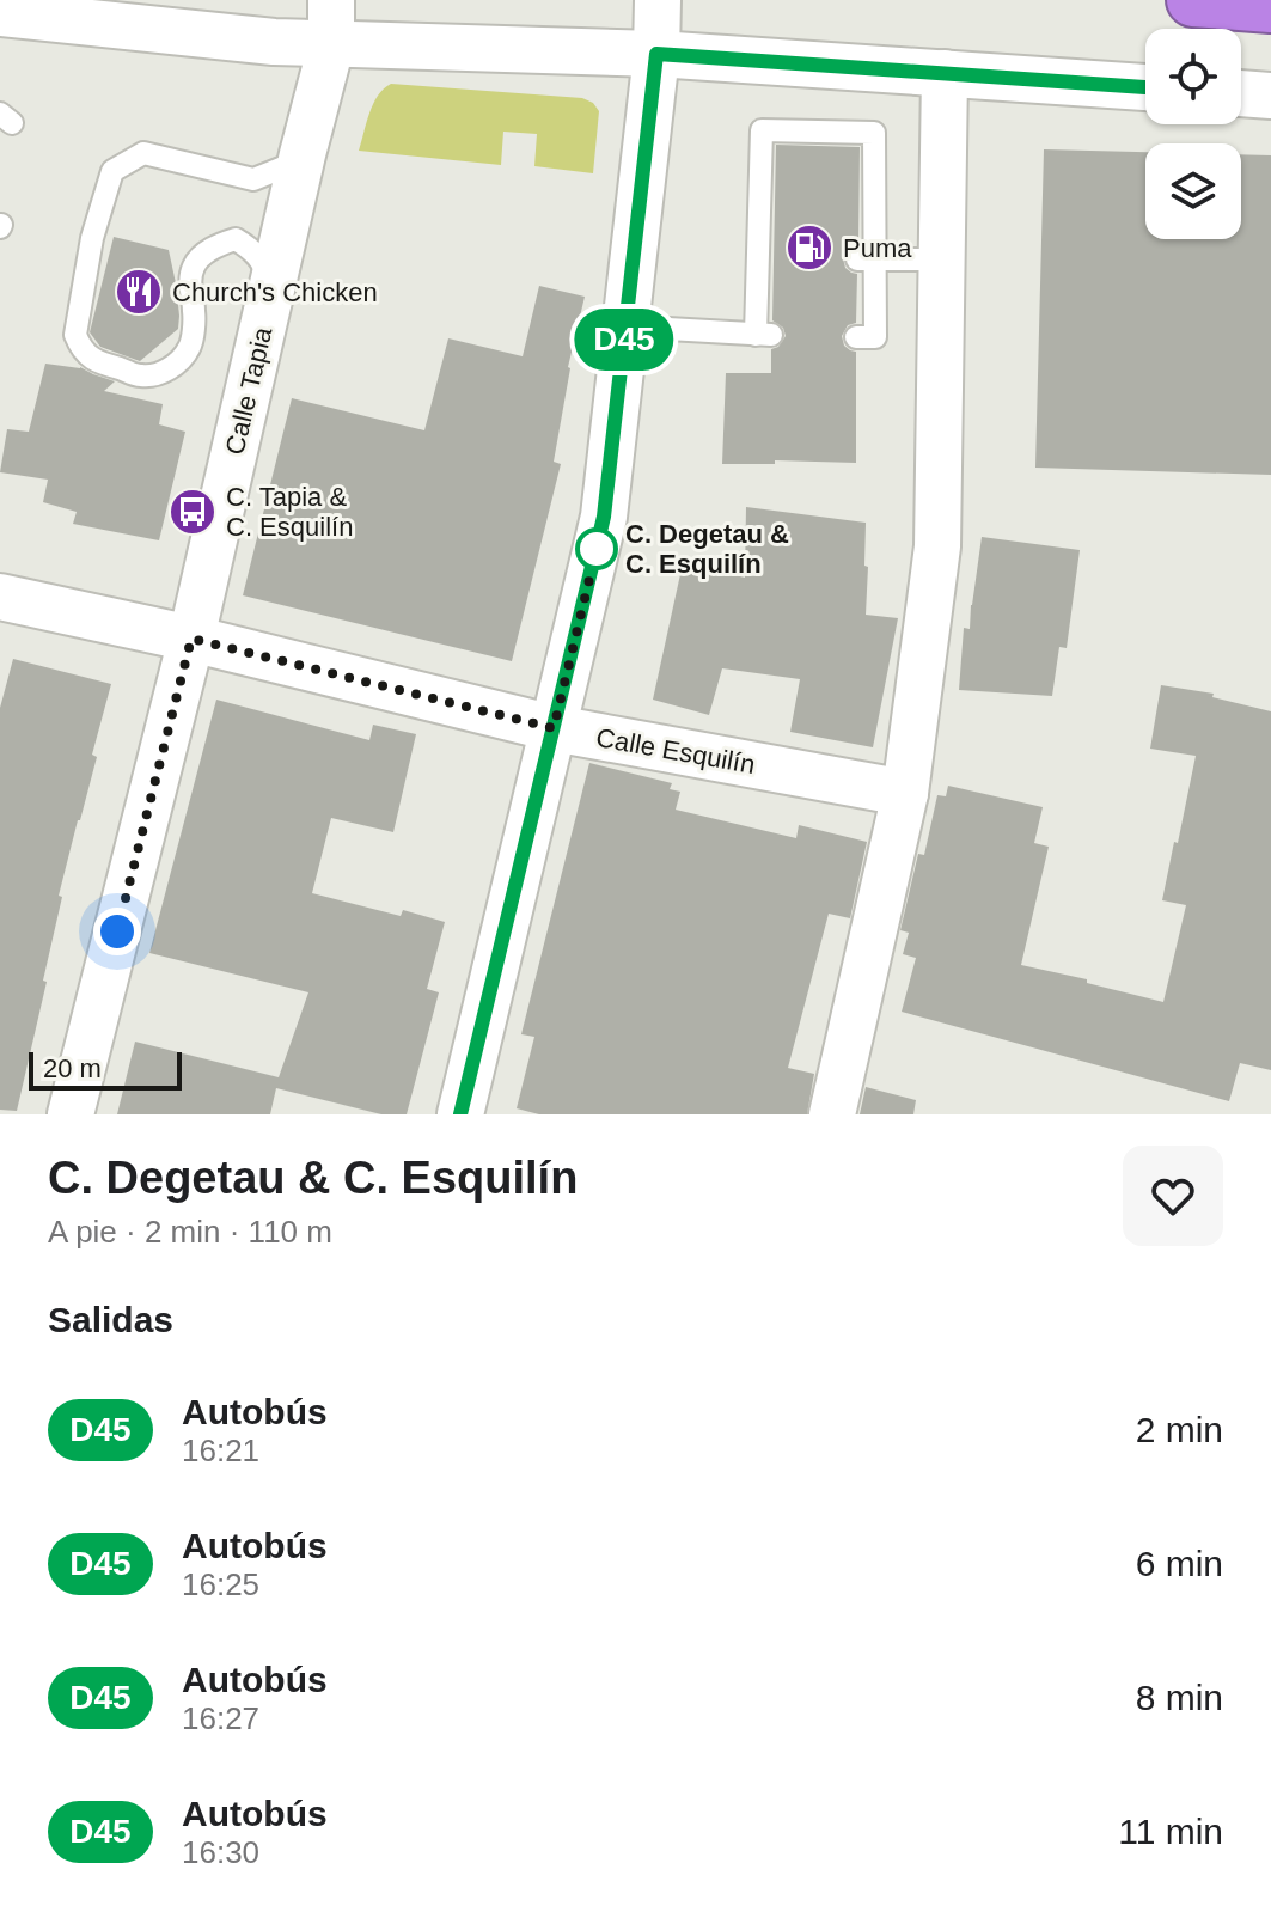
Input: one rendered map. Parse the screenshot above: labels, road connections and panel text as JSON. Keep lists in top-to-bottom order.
{
  "streets": {
    "street": ["Calle Tapia", "Calle Esquilín"]
  },
  "crossings": [
    ["Calle Tapia", "Calle Esquilín"]
  ],
  "places": {
    "fuel station": ["Puma"],
    "restaurant": ["Church's Chicken"],
    "bus stop": ["C. Tapia & C. Esquilín"],
    "other": ["C. Degetau & C. Esquilín"]
  },
  "lines": ["bus line D45"],
  "scale_bar": "20 m",
  "page": {
    "on_map": "D45",
    "scale": "20 m",
    "heading": [
      ["C. Degetau & C. Esquilín", "A pie · 2 min · 110 m"],
      "Salidas"
    ],
    "list": [
      {
        "mark": "D45",
        "name": "Autobús",
        "note": "16:21",
        "value": "2 min"
      },
      {
        "mark": "D45",
        "name": "Autobús",
        "note": "16:25",
        "value": "6 min"
      },
      {
        "mark": "D45",
        "name": "Autobús",
        "note": "16:27",
        "value": "8 min"
      },
      {
        "mark": "D45",
        "name": "Autobús",
        "note": "16:30",
        "value": "11 min"
      }
    ]
  }
}
